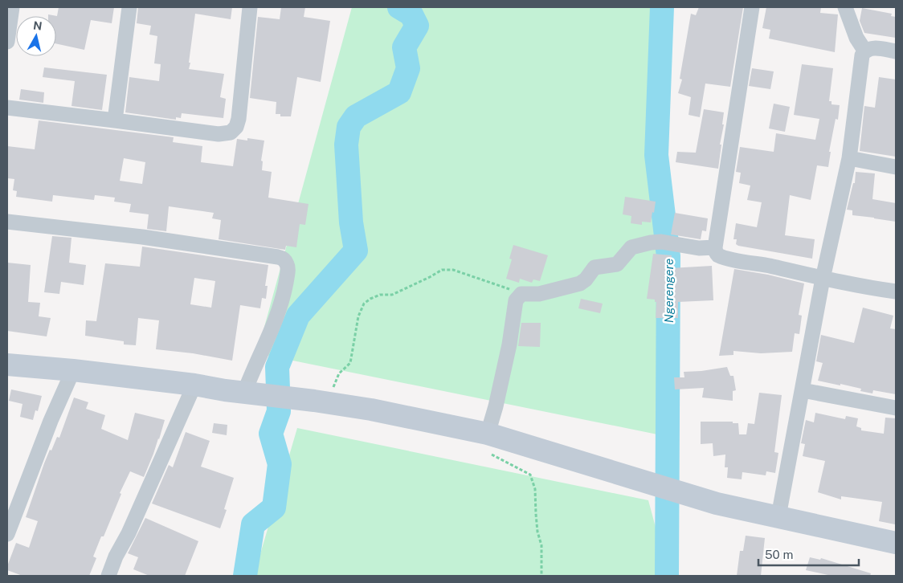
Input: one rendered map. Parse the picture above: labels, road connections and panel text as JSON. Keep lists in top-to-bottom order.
{
  "water": ["Ngerengere"],
  "scale_bar": "50 m",
  "north": "top"
}
